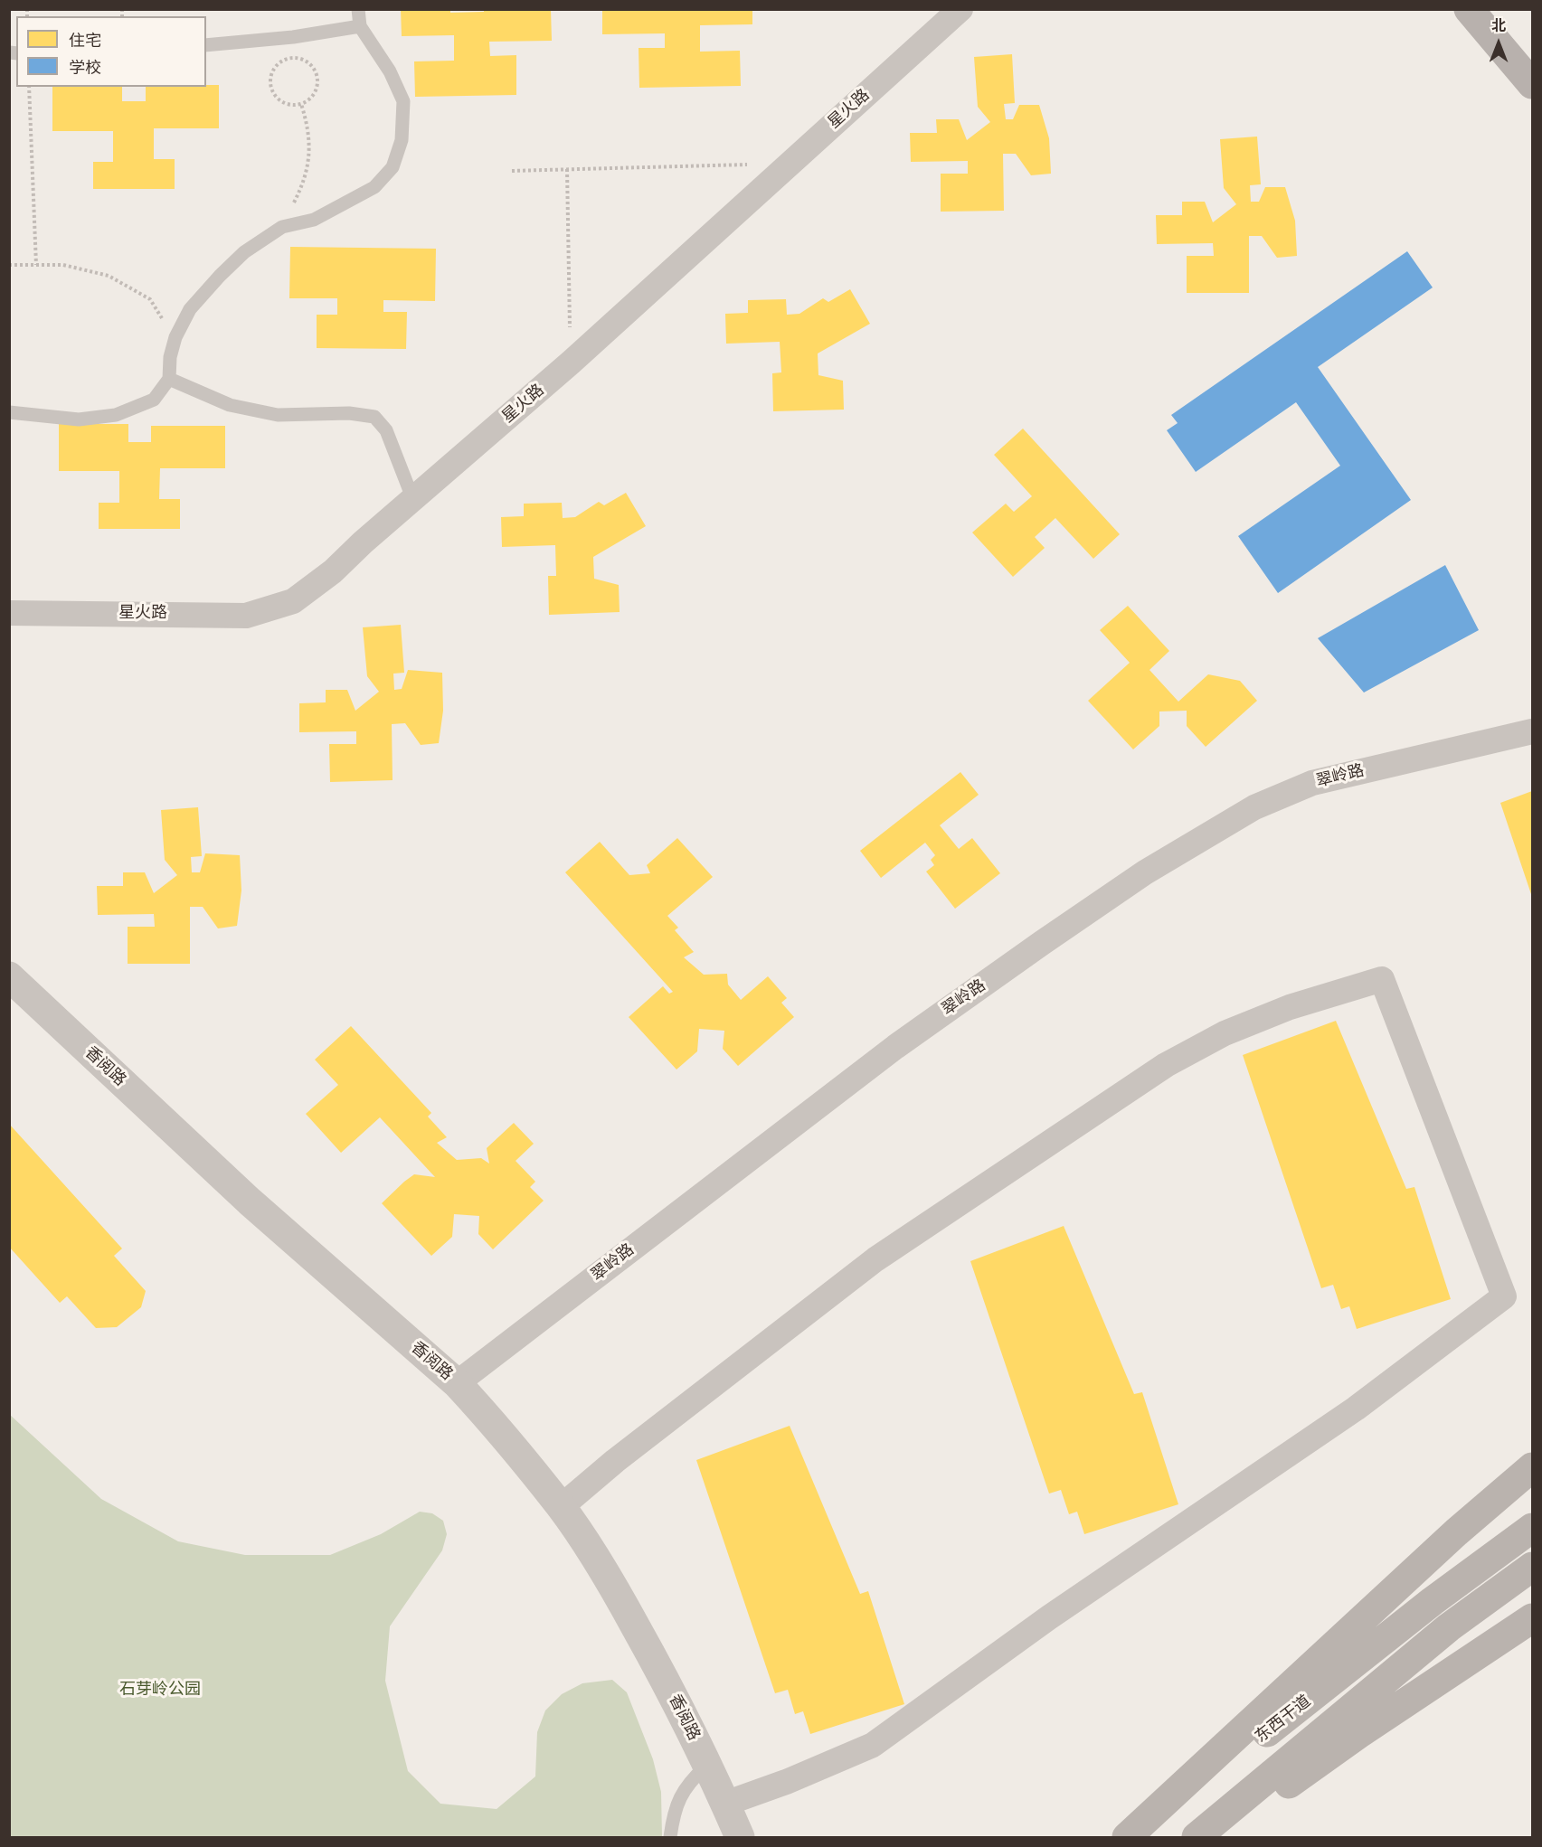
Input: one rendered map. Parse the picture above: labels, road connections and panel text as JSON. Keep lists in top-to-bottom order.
{
  "streets": {
    "main road": ["东西干道"],
    "street": ["星火路", "翠岭路", "香阅路"]
  },
  "crossings": [
    ["翠岭路", "香阅路"]
  ],
  "parks": ["石芽岭公园"],
  "legend": ["住宅", "学校"],
  "north": "top"
}
